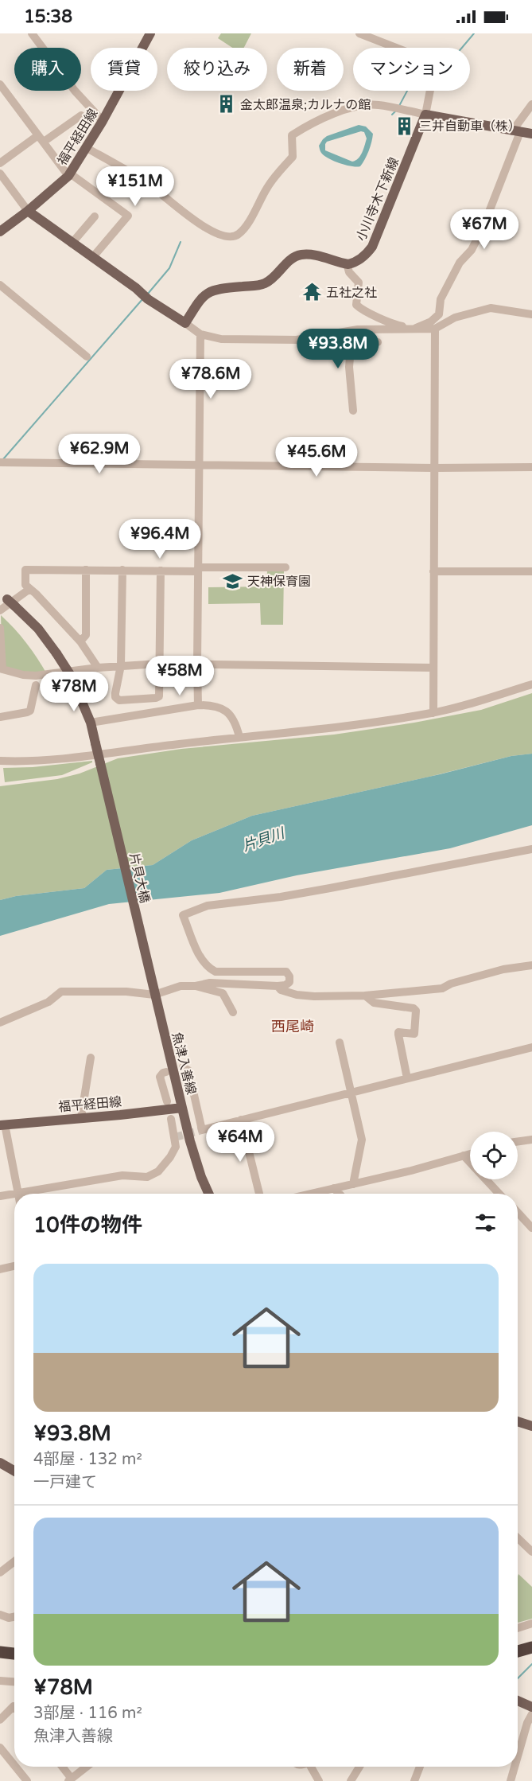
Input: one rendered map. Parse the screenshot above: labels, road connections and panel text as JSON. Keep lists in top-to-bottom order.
{
  "streets": {
    "main road": [
      "福平経田線",
      "小川寺木下新線",
      "片貝大橋",
      "魚津入善線"
    ]
  },
  "crossings": [
    ["福平経田線", "魚津入善線"],
    ["片貝大橋", "魚津入善線"]
  ],
  "districts": ["西尾崎"],
  "water": ["片貝川"],
  "places": {
    "building": ["金太郎温泉;カルナの館", "三井自動車（株）"],
    "temple": ["五社之社"],
    "school or university": ["天神保育園"]
  },
  "page": {
    "status": "15:38",
    "chip": [
      "購入",
      "賃貸",
      "絞り込み",
      "新着",
      "マンション"
    ],
    "price": [
      "¥151M",
      "¥67M",
      "¥93.8M",
      "¥78.6M",
      "¥62.9M",
      "¥45.6M",
      "¥96.4M",
      "¥58M",
      "¥78M",
      "¥64M"
    ],
    "heading": "10件の物件",
    "list": [
      {
        "name": "¥93.8M",
        "note": "4部屋 · 132 m² · 一戸建て"
      },
      {
        "name": "¥78M",
        "note": "3部屋 · 116 m² · 魚津入善線"
      }
    ]
  }
}
